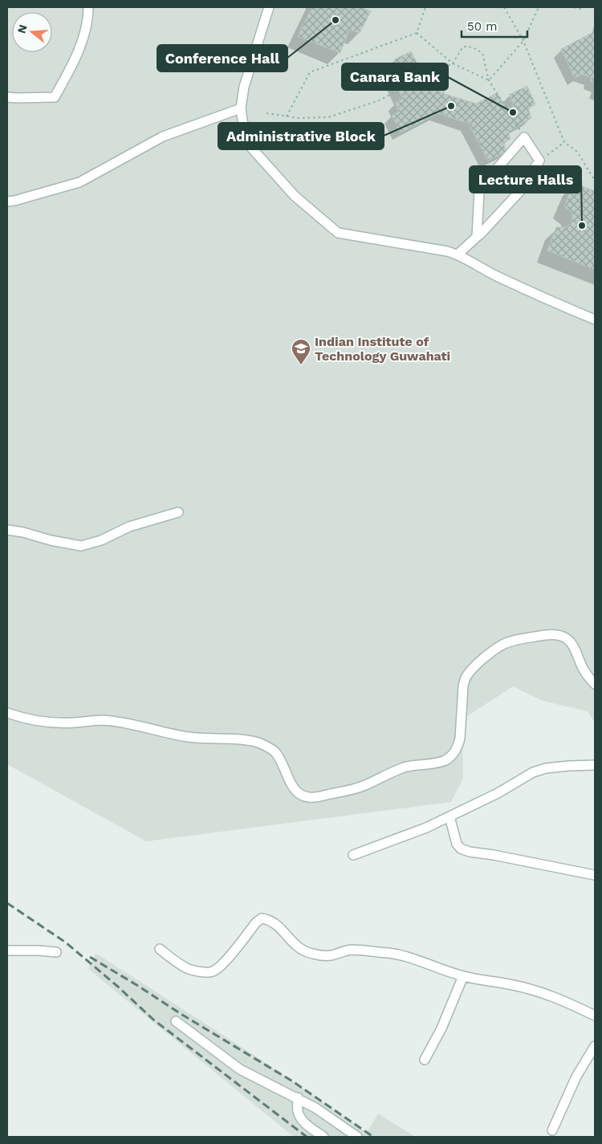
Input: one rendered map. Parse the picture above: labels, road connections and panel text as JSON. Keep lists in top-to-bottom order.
{
  "places": {
    "other": [
      "Conference Hall",
      "Administrative Block",
      "Canara Bank",
      "Lecture Halls"
    ],
    "school or university": ["Indian Institute of Technology Guwahati"]
  },
  "scale_bar": "50 m",
  "north": "left"
}
